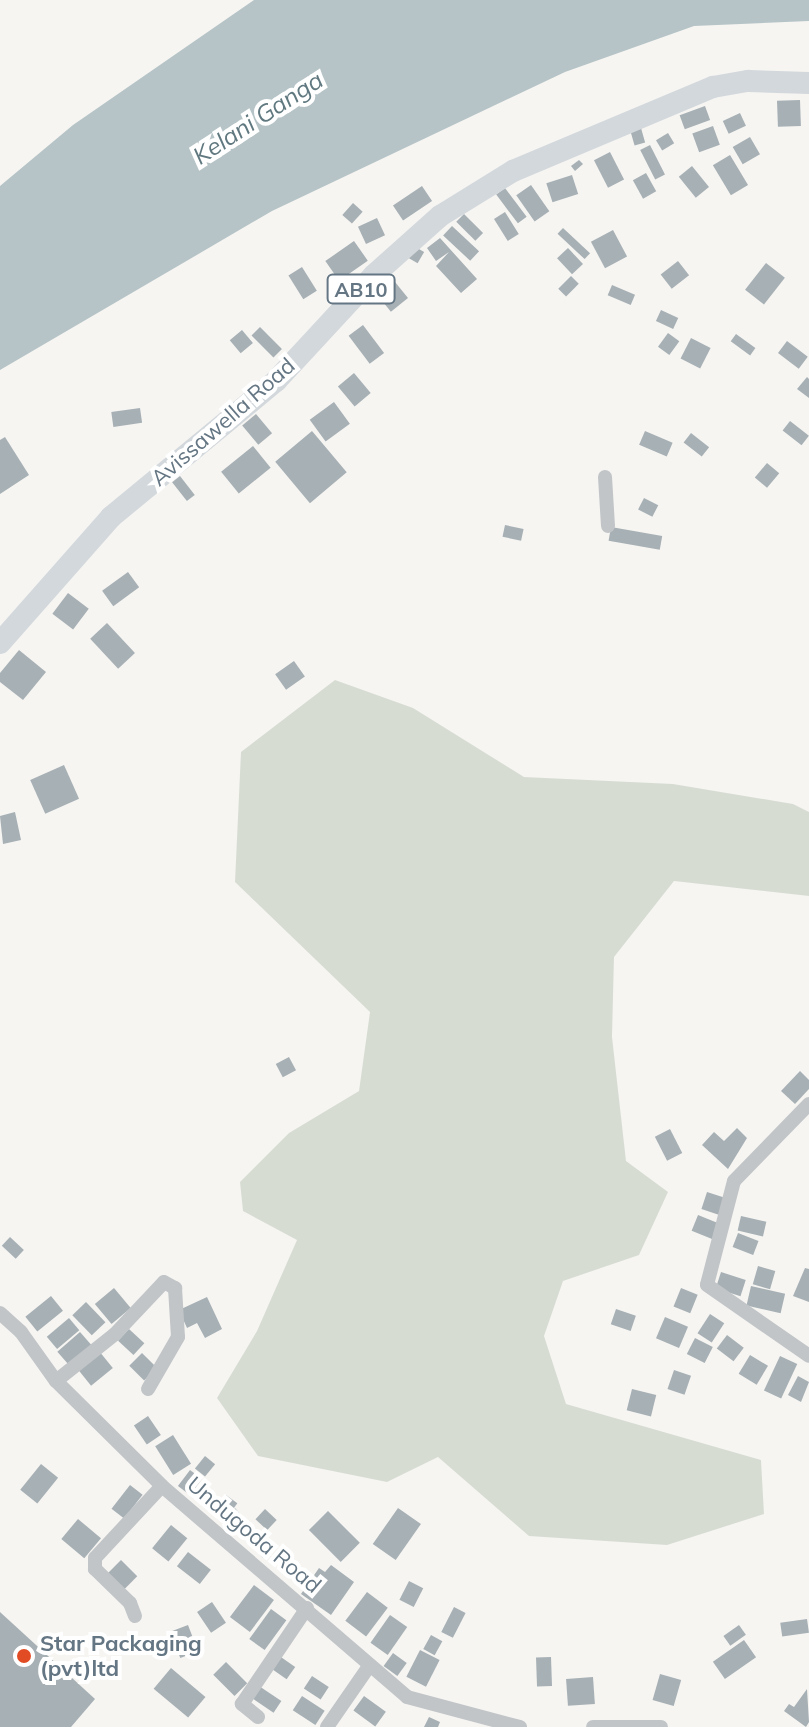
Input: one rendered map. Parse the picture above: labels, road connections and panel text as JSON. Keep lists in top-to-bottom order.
{
  "streets": {
    "main road": ["AB10", "Avissawella Road"],
    "street": ["Undugoda Road"]
  },
  "water": ["Kelani Ganga"],
  "places": ["Star Packaging (pvt)ltd"]
}
